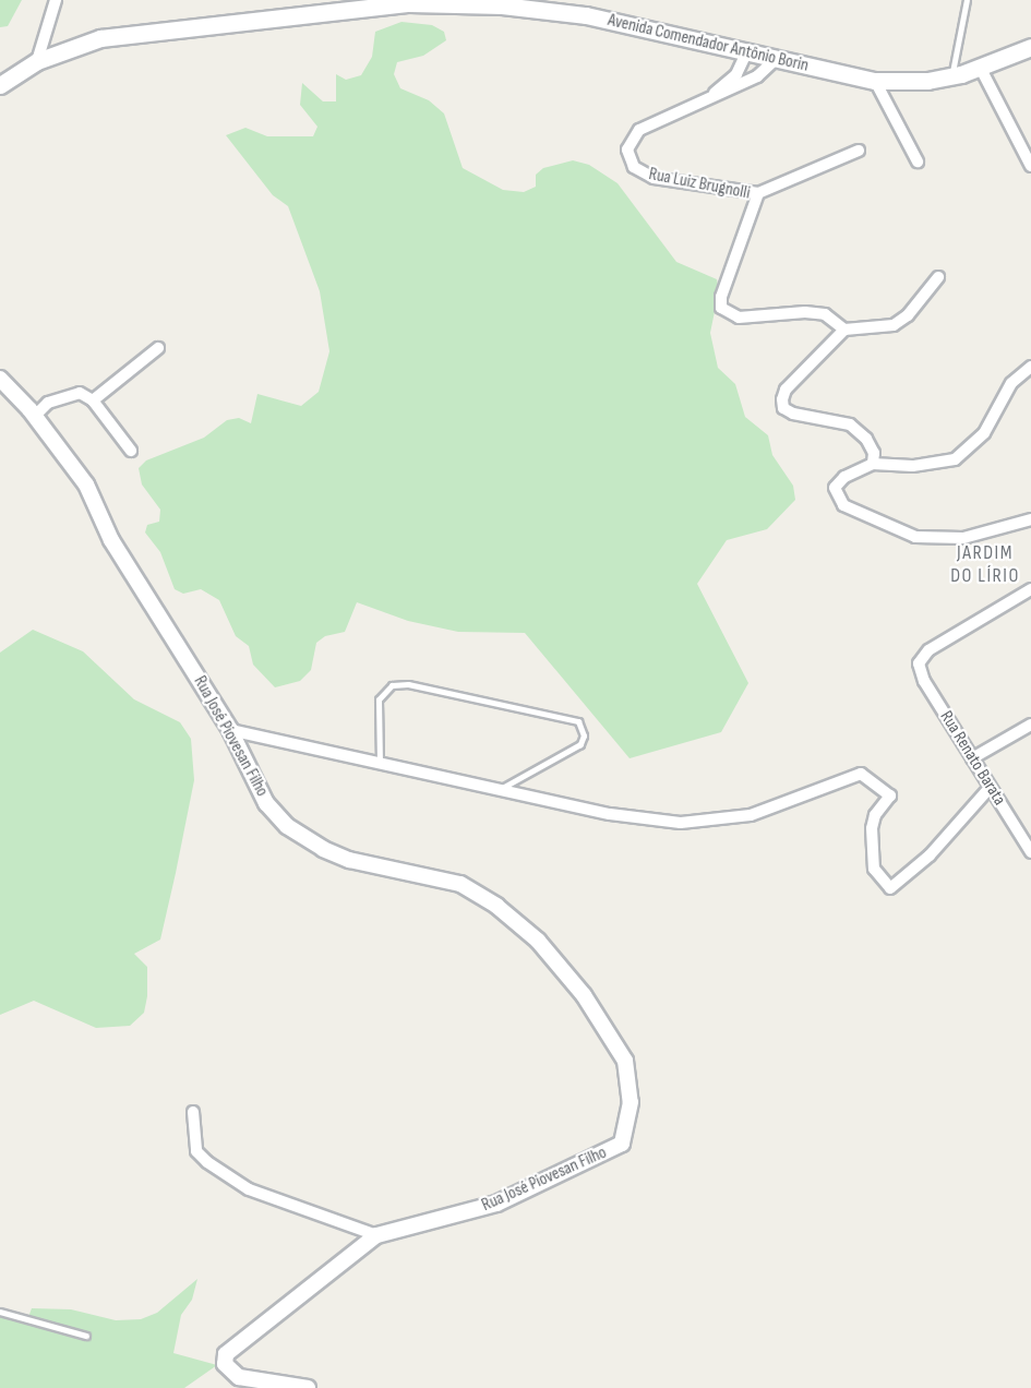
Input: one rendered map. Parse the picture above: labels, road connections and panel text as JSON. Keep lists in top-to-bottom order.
{
  "streets": {
    "main road": ["Avenida Comendador Antônio Borin"],
    "street": ["Rua Luiz Brugnolli", "Rua José Piovesan Filho", "Rua Renato Barata"]
  },
  "districts": ["JARDIM DO LÍRIO"]
}
